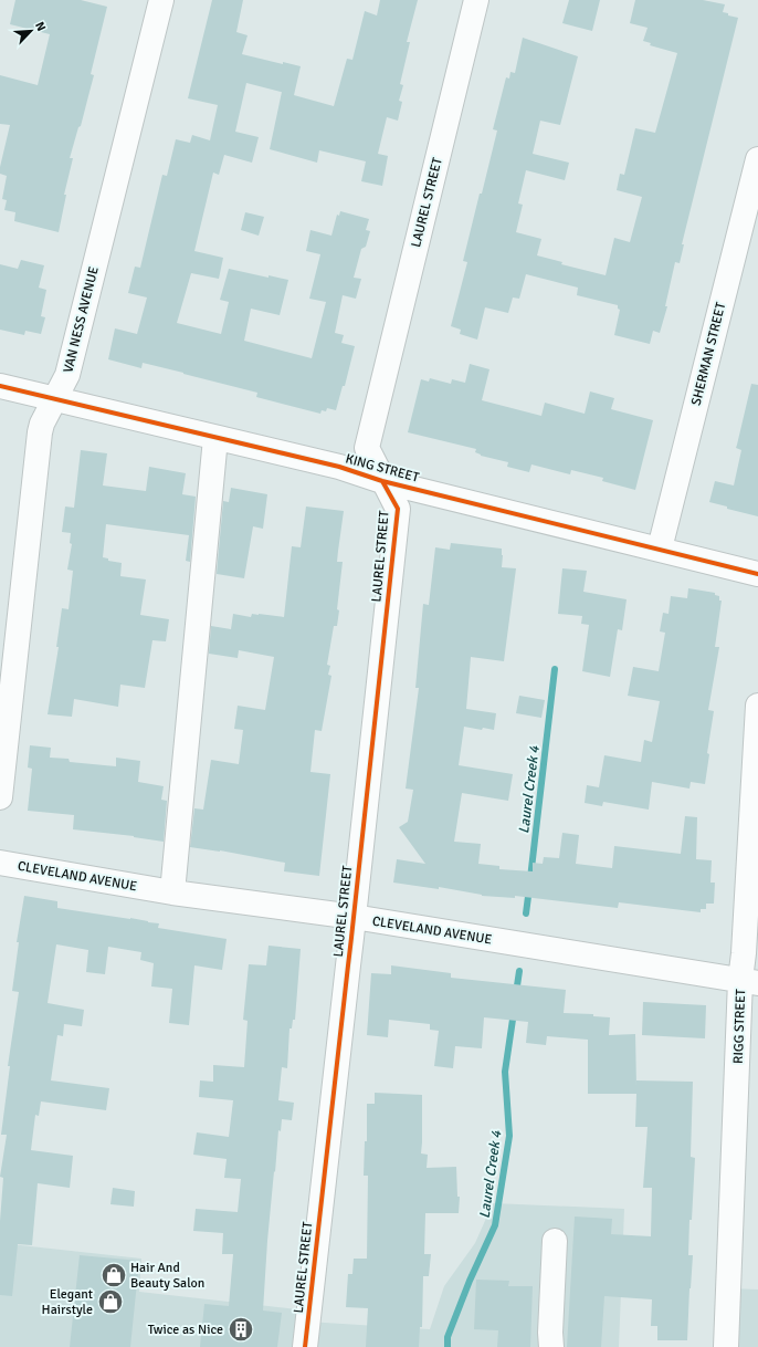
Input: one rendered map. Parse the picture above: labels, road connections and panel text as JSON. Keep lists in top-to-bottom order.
{
  "streets": {
    "street": [
      "LAUREL STREET",
      "VAN NESS AVENUE",
      "SHERMAN STREET",
      "KING STREET",
      "CLEVELAND AVENUE",
      "RIGG STREET"
    ]
  },
  "crossings": [
    ["LAUREL STREET", "KING STREET"],
    ["LAUREL STREET", "CLEVELAND AVENUE"],
    ["VAN NESS AVENUE", "KING STREET"],
    ["SHERMAN STREET", "KING STREET"],
    ["CLEVELAND AVENUE", "RIGG STREET"]
  ],
  "water": ["Laurel Creek 4"],
  "places": {
    "shop": ["Hair And Beauty Salon", "Elegant Hairstyle"],
    "building": ["Twice as Nice"]
  },
  "north": "top right"
}
